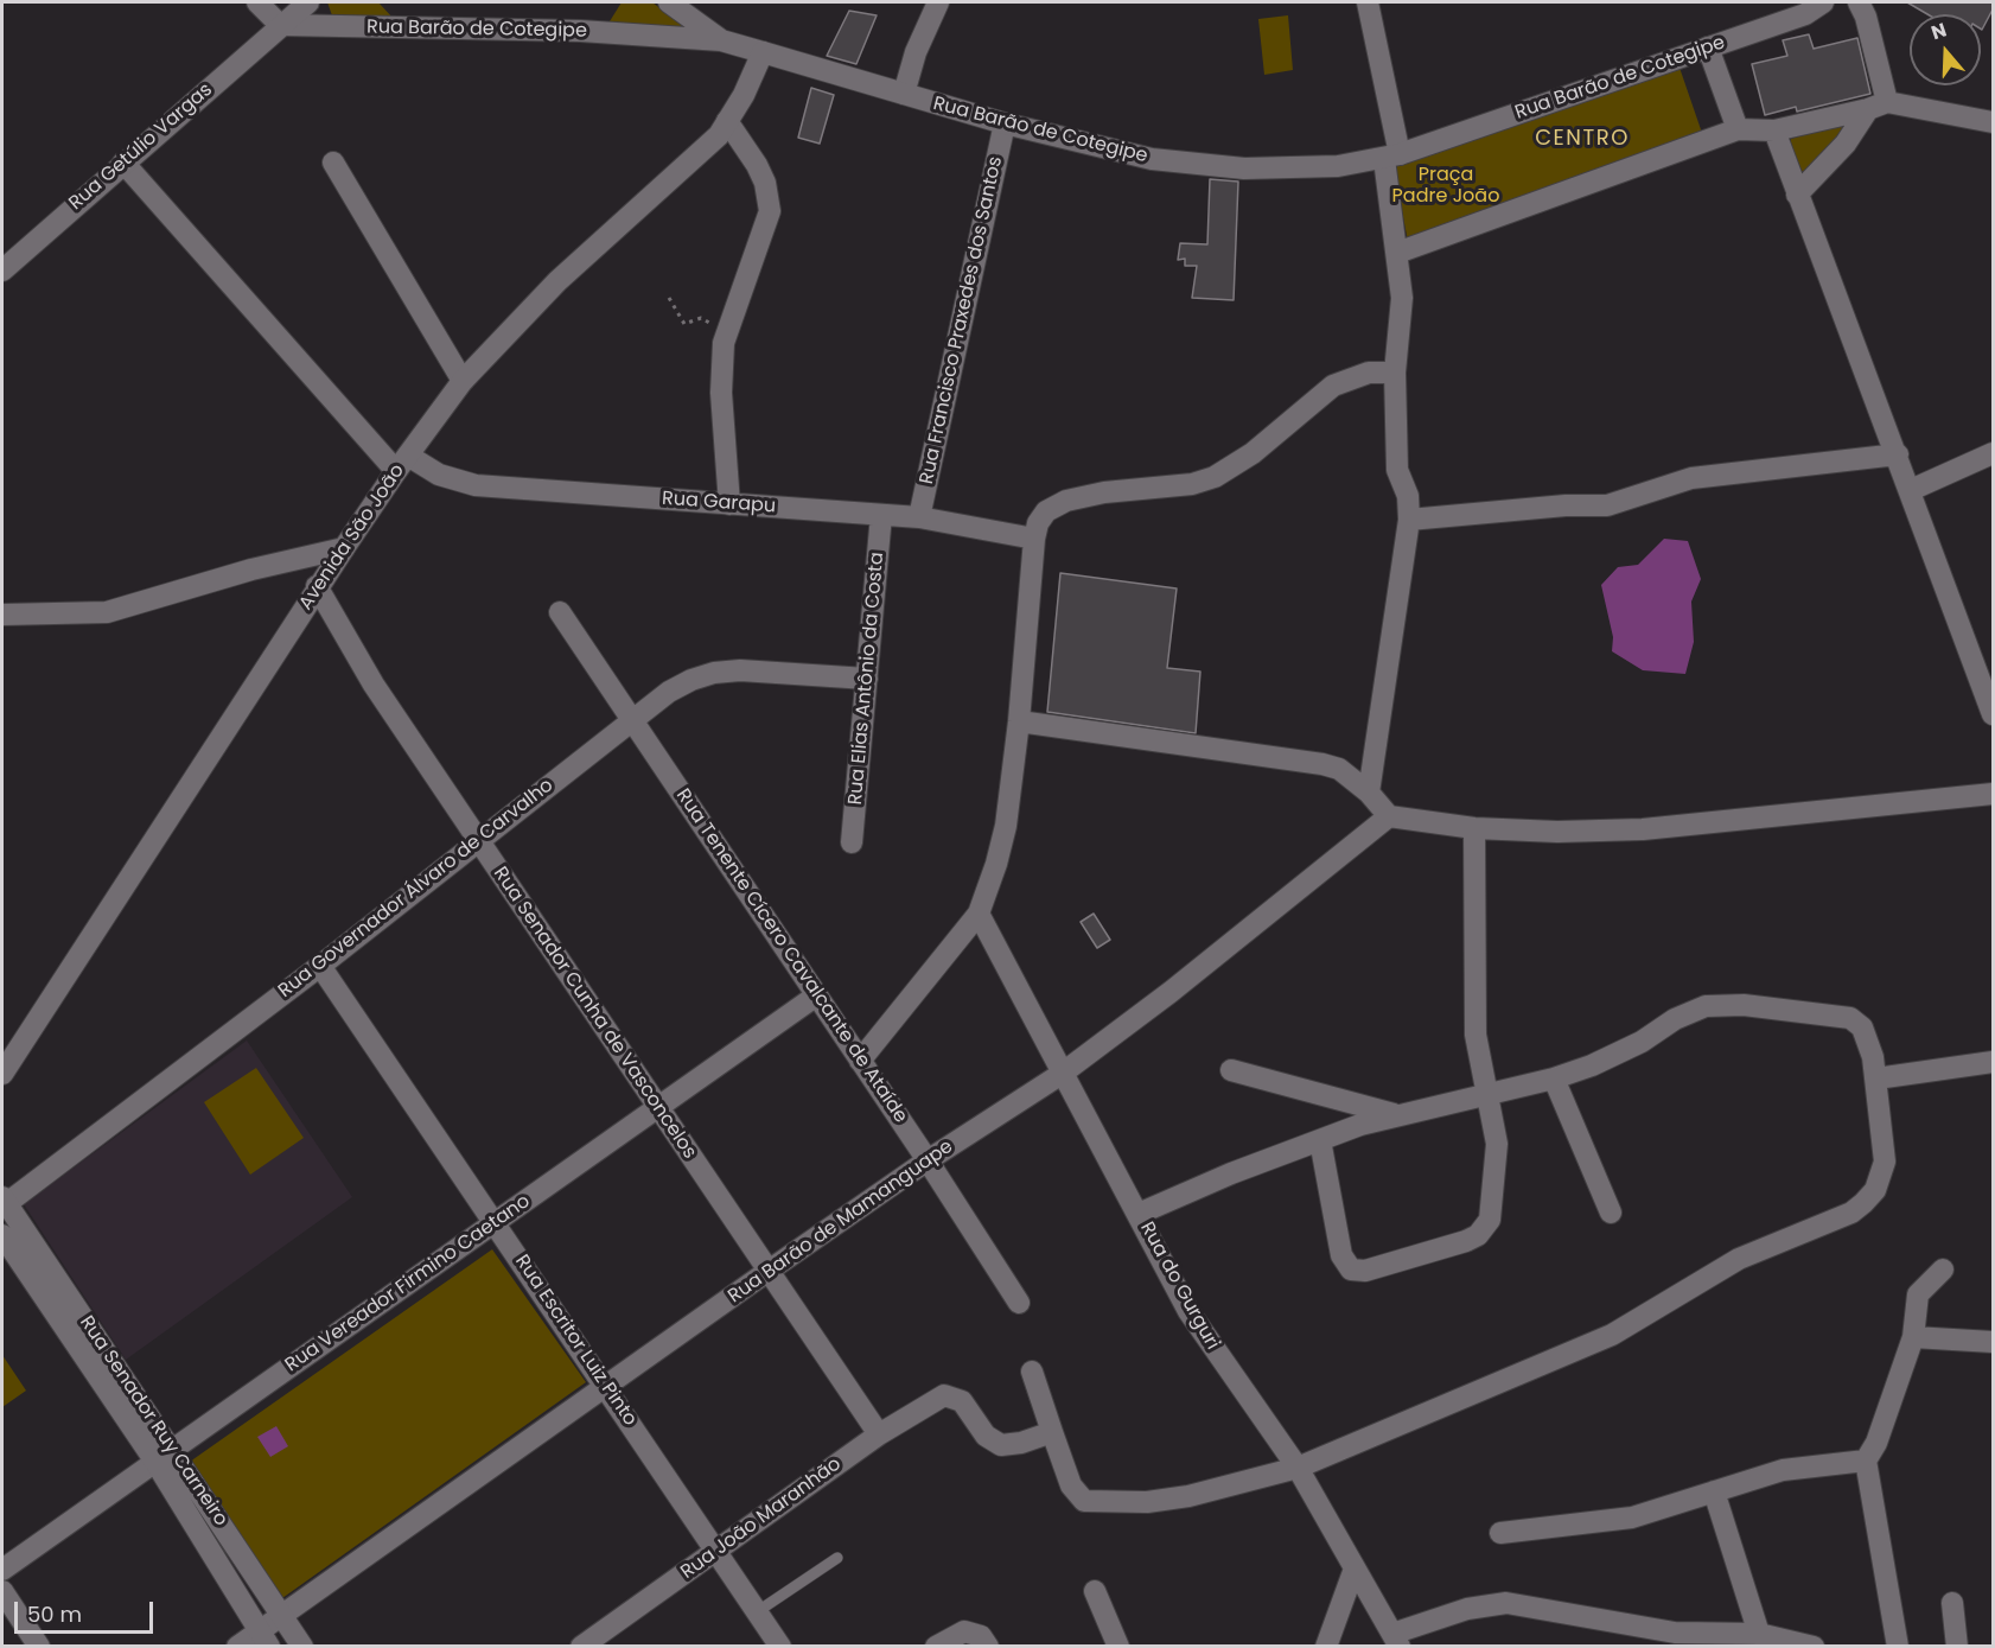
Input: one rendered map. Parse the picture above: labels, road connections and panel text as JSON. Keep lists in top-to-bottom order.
{
  "streets": {
    "street": [
      "Rua Barão de Cotegipe",
      "Rua Getúlio Vargas",
      "Rua Francisco Praxedes dos Santos",
      "Rua Garapu",
      "Avenida São João",
      "Rua Elias Antônio da Costa",
      "Rua Governador Álvaro de Carvalho",
      "Rua Tenente Cícero Cavalcante de Ataíde",
      "Rua Senador Cunha de Vasconcelos",
      "Rua Barão de Mamanguape",
      "Rua Vereador Firmino Caetano",
      "Rua do Gurguri",
      "Rua Escritor Luiz Pinto",
      "Rua Senador Ruy Carneiro",
      "Rua João Maranhão"
    ]
  },
  "crossings": [
    ["Rua Barão de Cotegipe", "Rua Getúlio Vargas"],
    ["Rua Barão de Cotegipe", "Rua Francisco Praxedes dos Santos"],
    ["Rua Barão de Cotegipe", "Avenida São João"],
    ["Rua Getúlio Vargas", "Rua Garapu"],
    ["Rua Francisco Praxedes dos Santos", "Rua Garapu"],
    ["Rua Garapu", "Avenida São João"],
    ["Rua Garapu", "Rua Elias Antônio da Costa"],
    ["Avenida São João", "Rua Senador Cunha de Vasconcelos"],
    ["Rua Elias Antônio da Costa", "Rua Governador Álvaro de Carvalho"],
    ["Rua Governador Álvaro de Carvalho", "Rua Tenente Cícero Cavalcante de Ataíde"],
    ["Rua Governador Álvaro de Carvalho", "Rua Senador Cunha de Vasconcelos"],
    ["Rua Governador Álvaro de Carvalho", "Rua Escritor Luiz Pinto"],
    ["Rua Governador Álvaro de Carvalho", "Rua Senador Ruy Carneiro"],
    ["Rua Tenente Cícero Cavalcante de Ataíde", "Rua Barão de Mamanguape"],
    ["Rua Tenente Cícero Cavalcante de Ataíde", "Rua Vereador Firmino Caetano"],
    ["Rua Senador Cunha de Vasconcelos", "Rua Barão de Mamanguape"],
    ["Rua Senador Cunha de Vasconcelos", "Rua Vereador Firmino Caetano"],
    ["Rua Senador Cunha de Vasconcelos", "Rua João Maranhão"],
    ["Rua Barão de Mamanguape", "Rua do Gurguri"],
    ["Rua Barão de Mamanguape", "Rua Escritor Luiz Pinto"],
    ["Rua Barão de Mamanguape", "Rua Senador Ruy Carneiro"],
    ["Rua Vereador Firmino Caetano", "Rua Escritor Luiz Pinto"],
    ["Rua Vereador Firmino Caetano", "Rua Senador Ruy Carneiro"],
    ["Rua Escritor Luiz Pinto", "Rua João Maranhão"]
  ],
  "districts": ["CENTRO"],
  "parks": ["Praça Padre João"],
  "scale_bar": "50 m",
  "north": "top"
}
